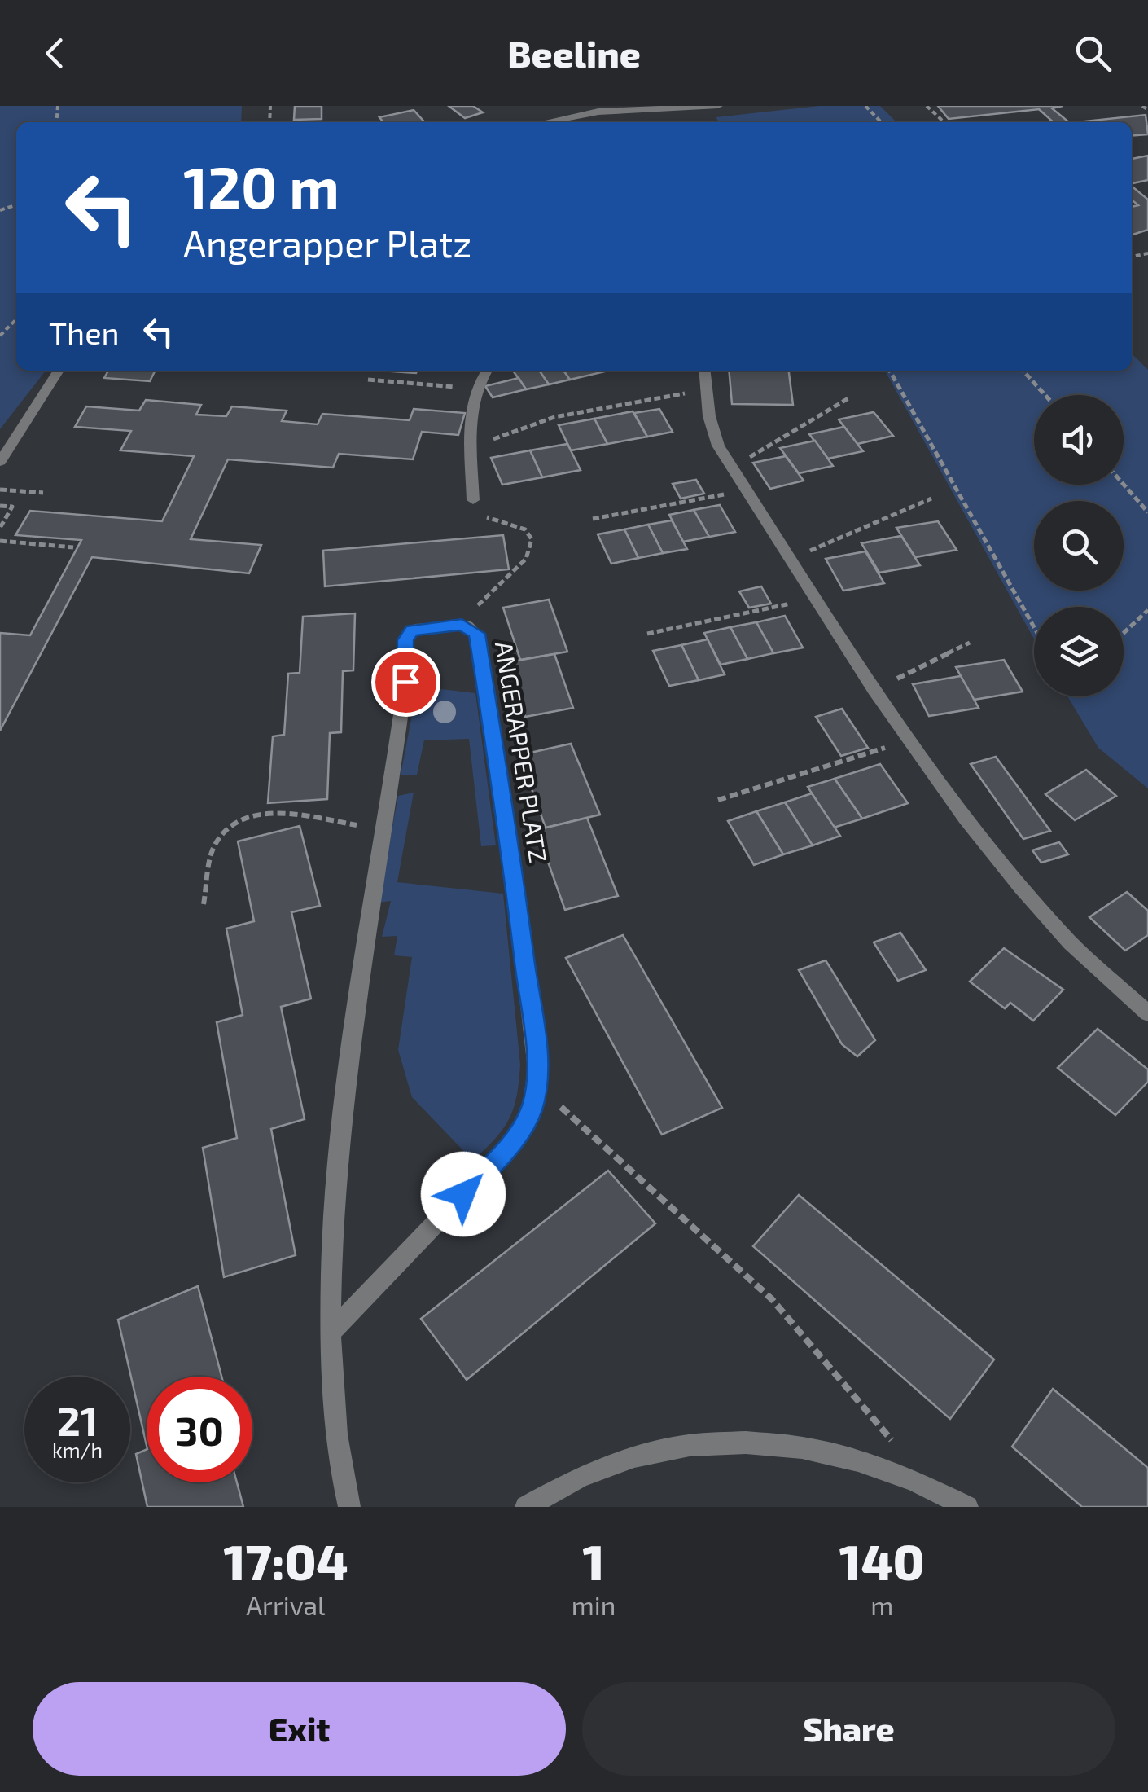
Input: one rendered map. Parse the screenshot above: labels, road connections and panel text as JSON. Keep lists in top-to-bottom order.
{
  "streets": {
    "street": ["ANGERAPPER PLATZ"]
  },
  "page": {
    "header": "Beeline",
    "turn": ["120 m", "Angerapper Platz"],
    "then": "Then",
    "speed": "21 km/h",
    "limit": "30",
    "eta": [
      "17:04",
      "Arrival",
      "1",
      "min",
      "140",
      "m"
    ],
    "buttons": ["Exit", "Share"]
  }
}
